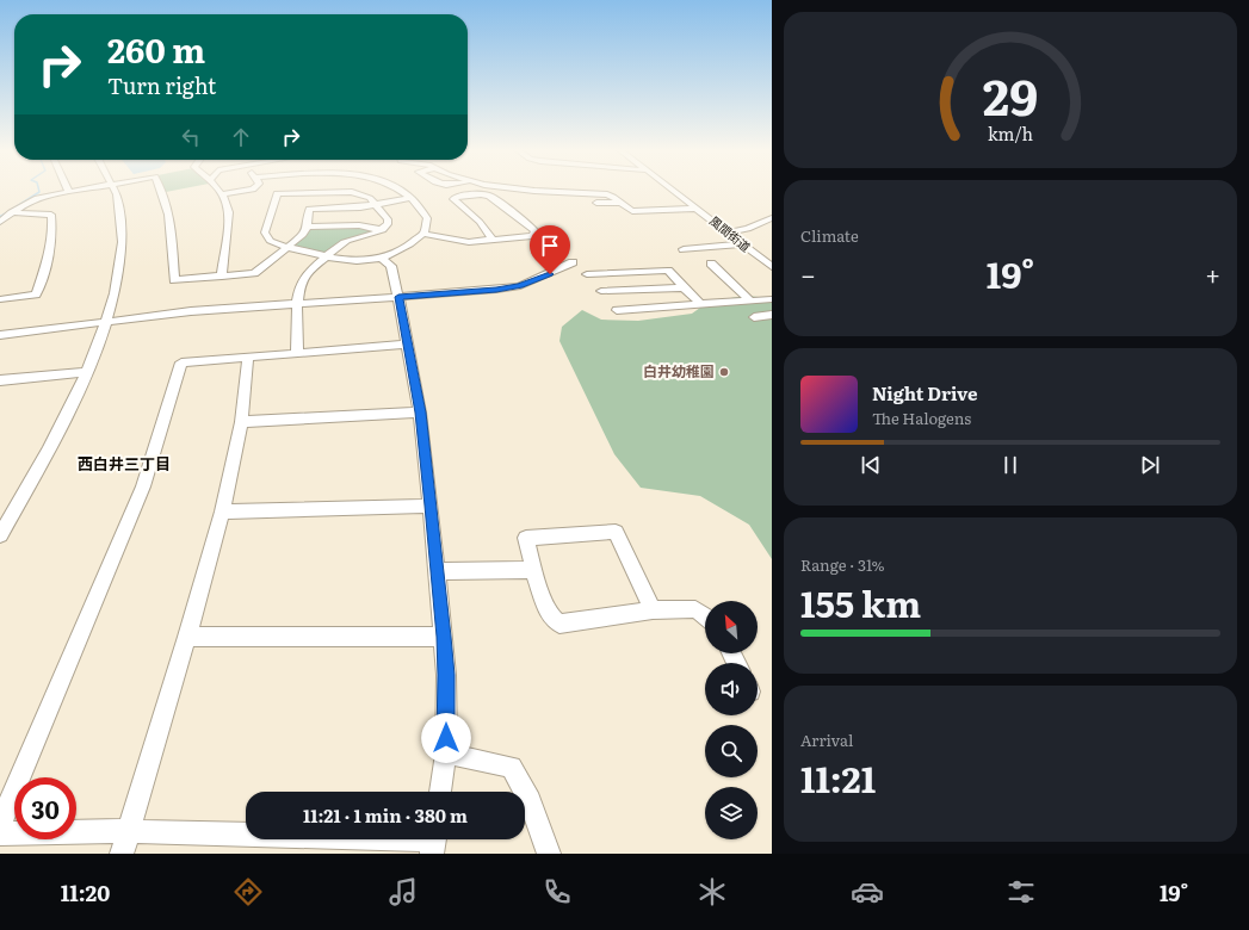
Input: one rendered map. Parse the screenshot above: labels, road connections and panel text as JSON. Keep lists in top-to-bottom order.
{
  "streets": {
    "street": ["風間街道"]
  },
  "districts": ["西白井三丁目"],
  "places": ["白井幼稚園"],
  "north": "top left",
  "page": {
    "turn": ["260 m", "Turn right"],
    "tile": [
      "Climate",
      ["Range · 31%", "155 km"],
      ["Arrival", "11:21"]
    ],
    "heat": ["−", "19°", "+"],
    "song": ["Night Drive", "The Halogens"],
    "limit": "30",
    "trip": "11:21 · 1 min · 380 m",
    "tabs": ["11:20", "19°"],
    "gauge": ["29", "km/h"]
  }
}
